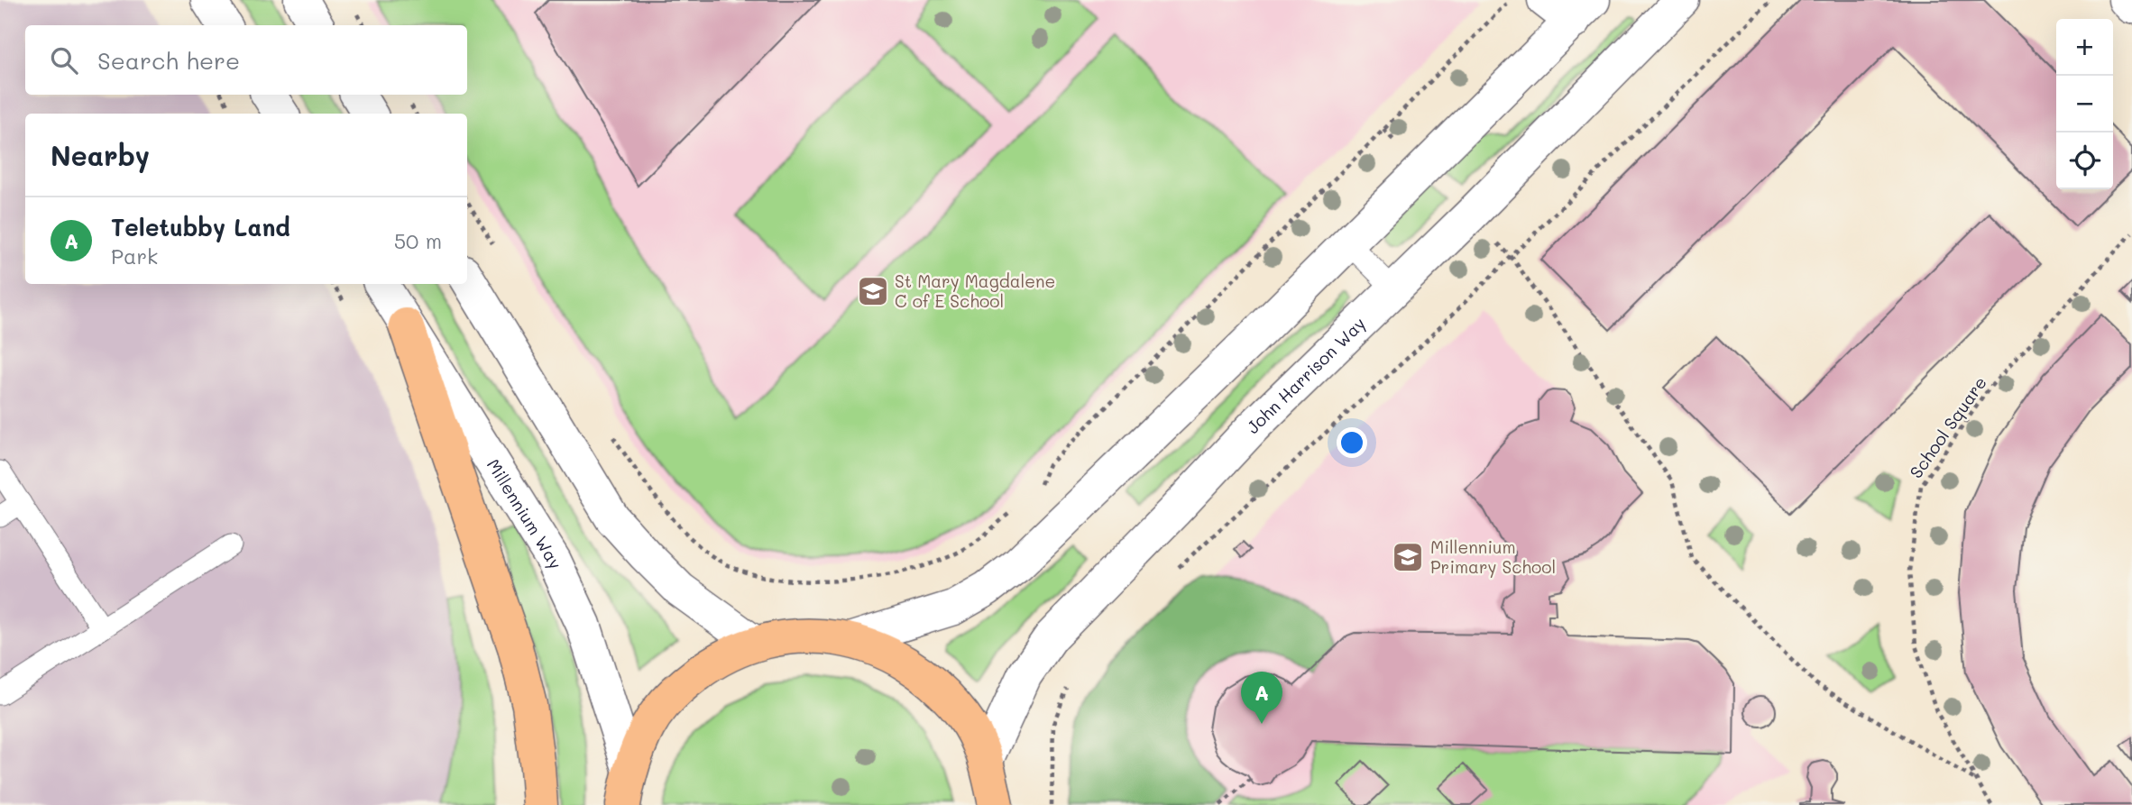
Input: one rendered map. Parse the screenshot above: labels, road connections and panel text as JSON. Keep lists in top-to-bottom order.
{
  "streets": {
    "street": ["John Harrison Way", "Millennium Way"],
    "path": ["School Square"]
  },
  "places": {
    "school or university": ["St Mary Magdalene C of E School", "Millennium Primary School"]
  },
  "page": {
    "map_buttons": ["+", "−"],
    "search": "Search here",
    "heading": "Nearby",
    "list": [
      {
        "mark": "A",
        "name": "Teletubby Land",
        "note": "Park",
        "value": "50 m"
      }
    ],
    "pins": "A"
  }
}
